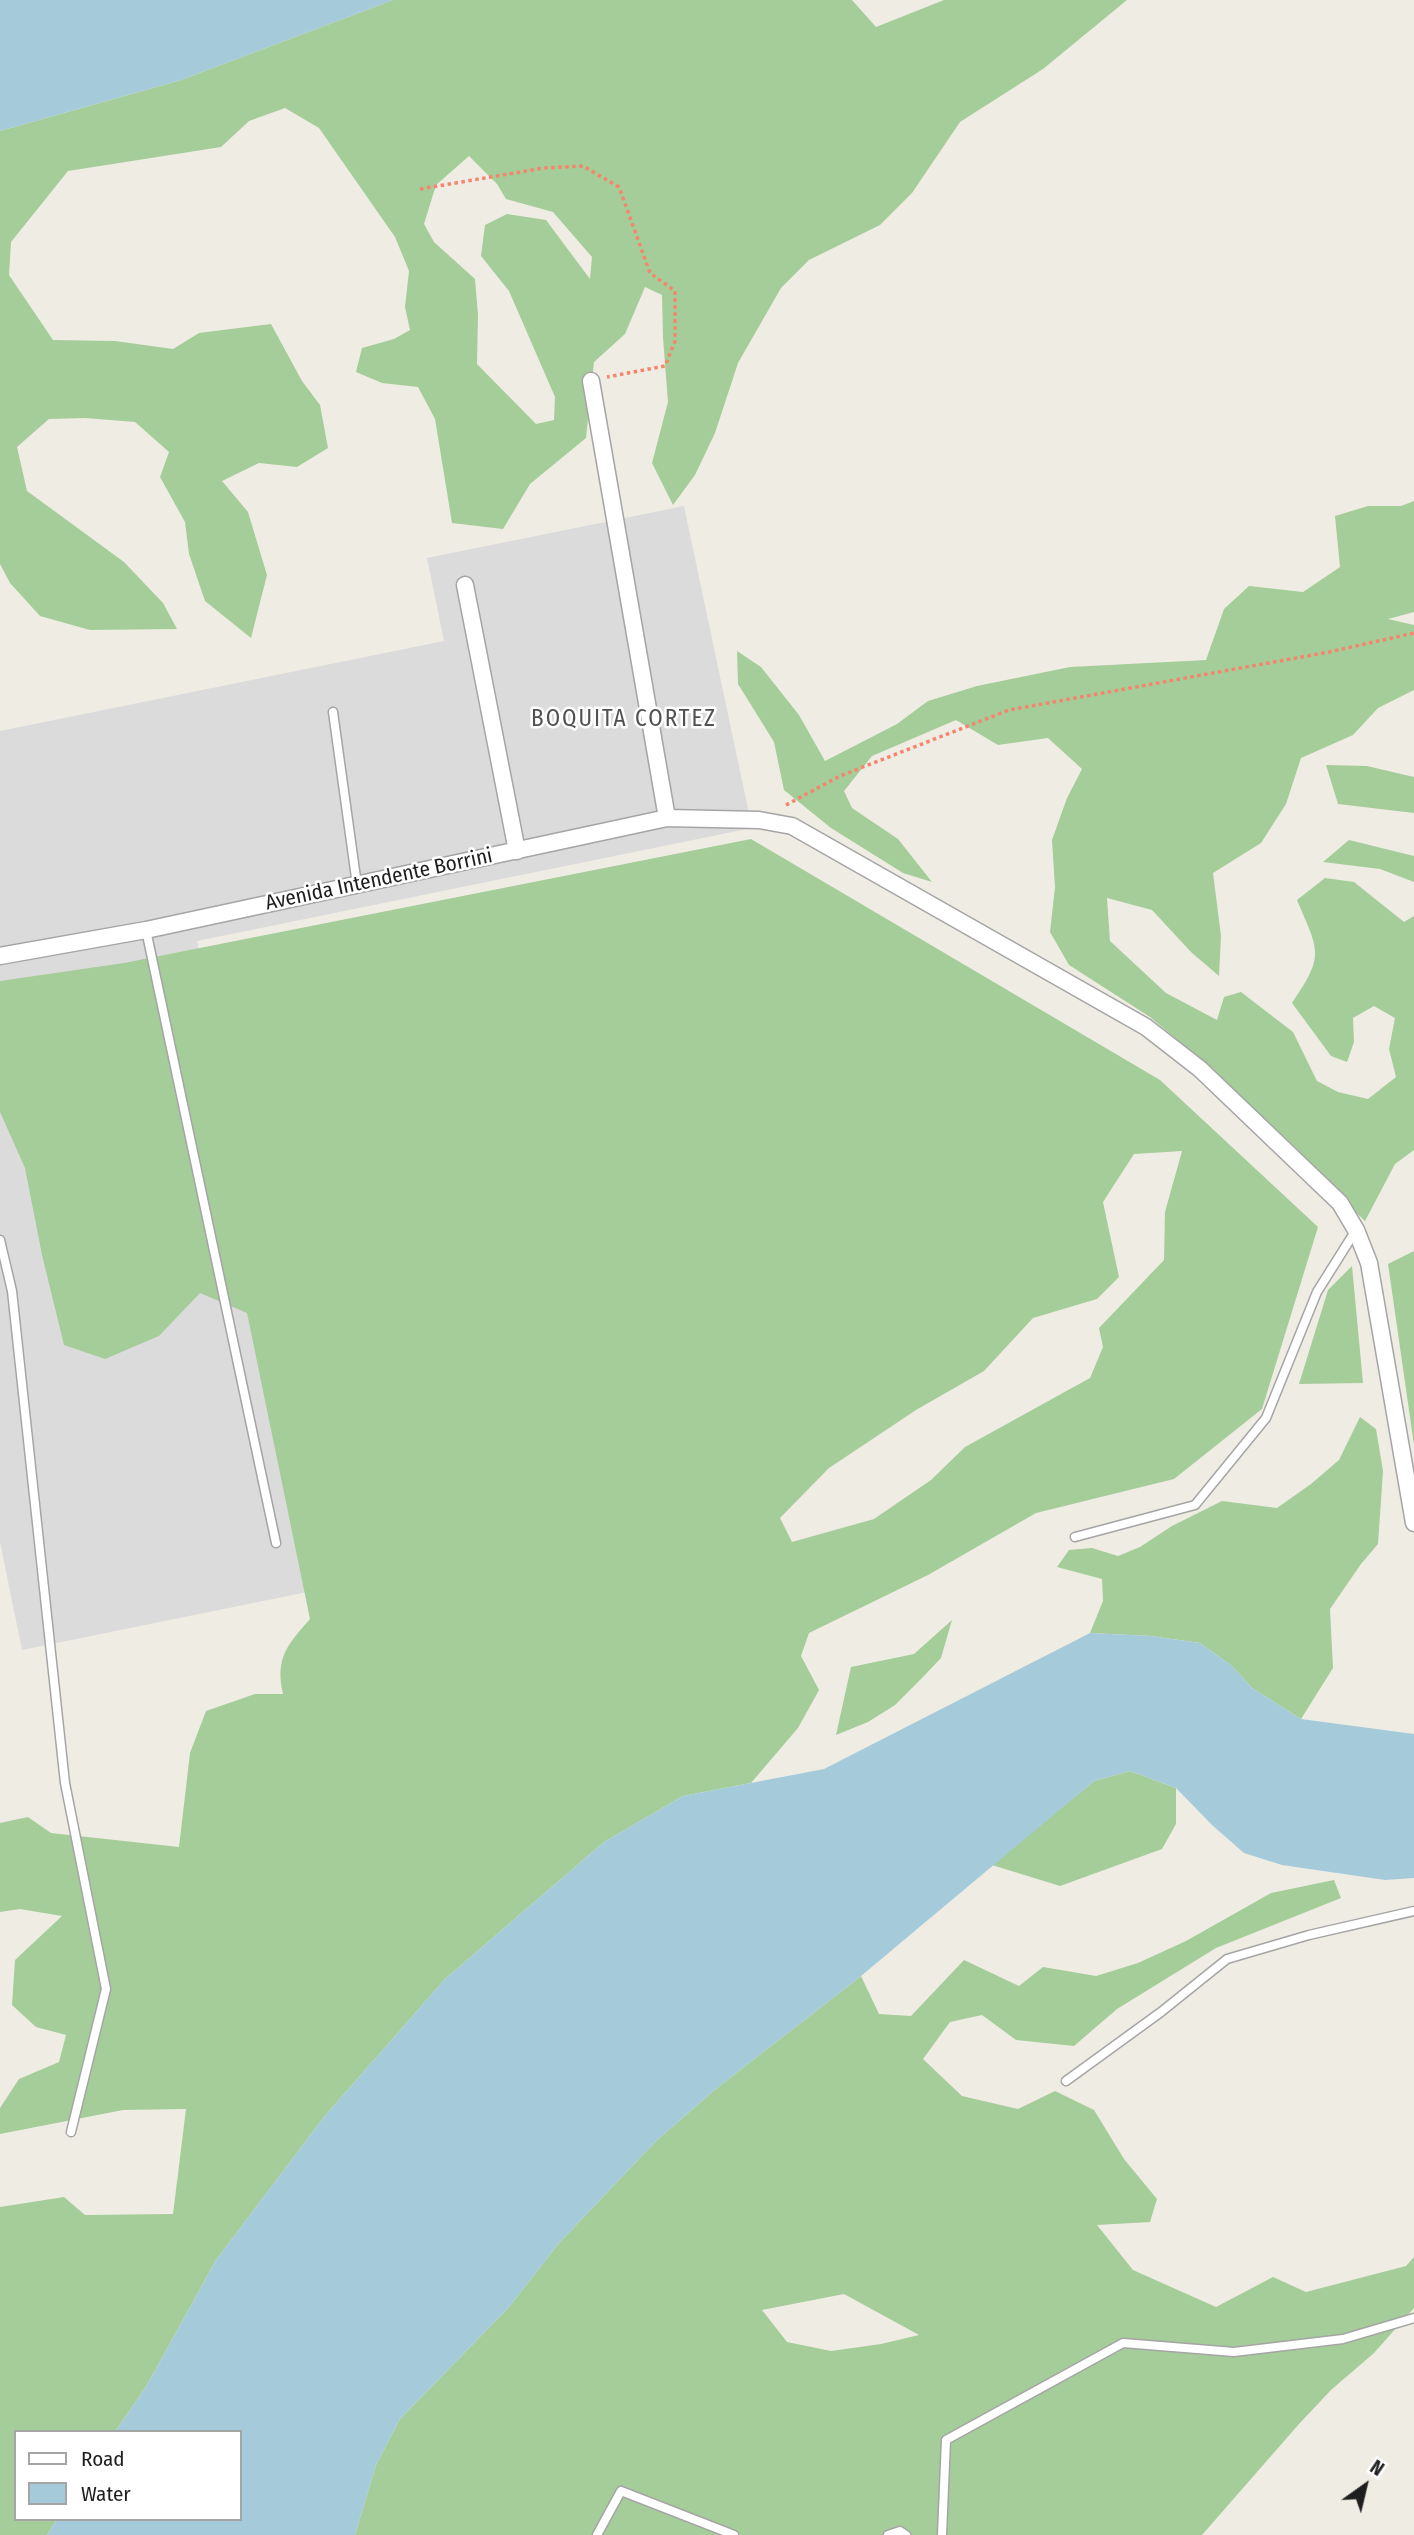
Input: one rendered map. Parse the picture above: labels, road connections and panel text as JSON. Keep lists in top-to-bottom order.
{
  "streets": {
    "street": ["Avenida Intendente Borrini"]
  },
  "districts": ["BOQUITA CORTEZ"],
  "legend": ["Road", "Water"],
  "north": "top right"
}
